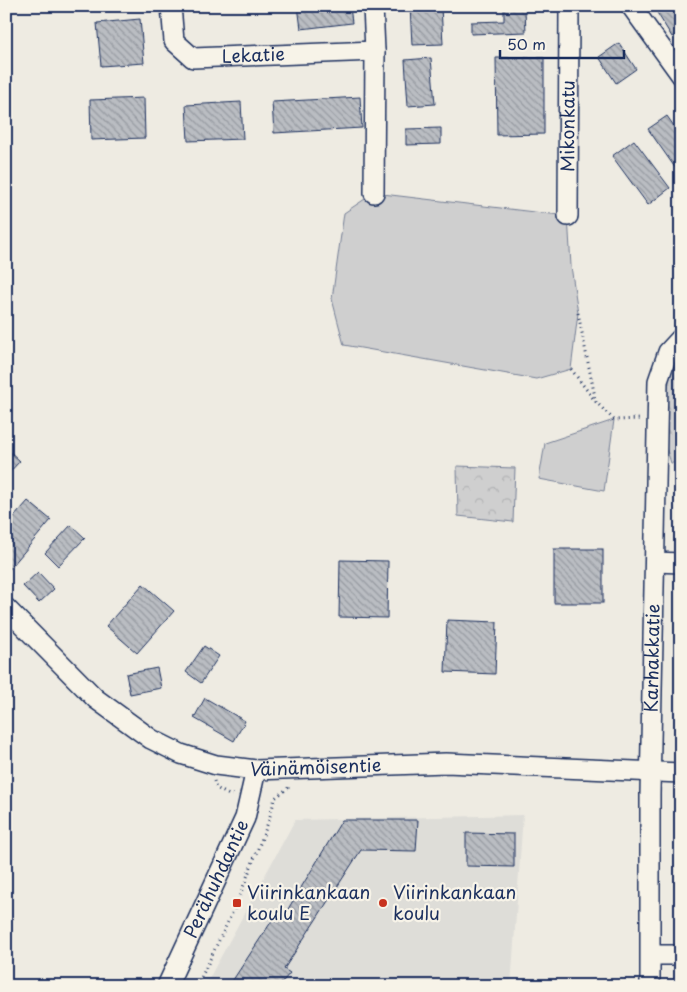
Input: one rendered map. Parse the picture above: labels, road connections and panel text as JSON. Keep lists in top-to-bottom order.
{
  "streets": {
    "street": [
      "Lekatie",
      "Mikonkatu",
      "Karhakkatie",
      "Väinämöisentie",
      "Perähuhdantie"
    ]
  },
  "crossings": [
    ["Karhakkatie", "Väinämöisentie"],
    ["Väinämöisentie", "Perähuhdantie"]
  ],
  "places": {
    "transit": ["Viirinkankaan koulu E"],
    "other": ["Viirinkankaan koulu"]
  },
  "scale_bar": "50 m"
}
